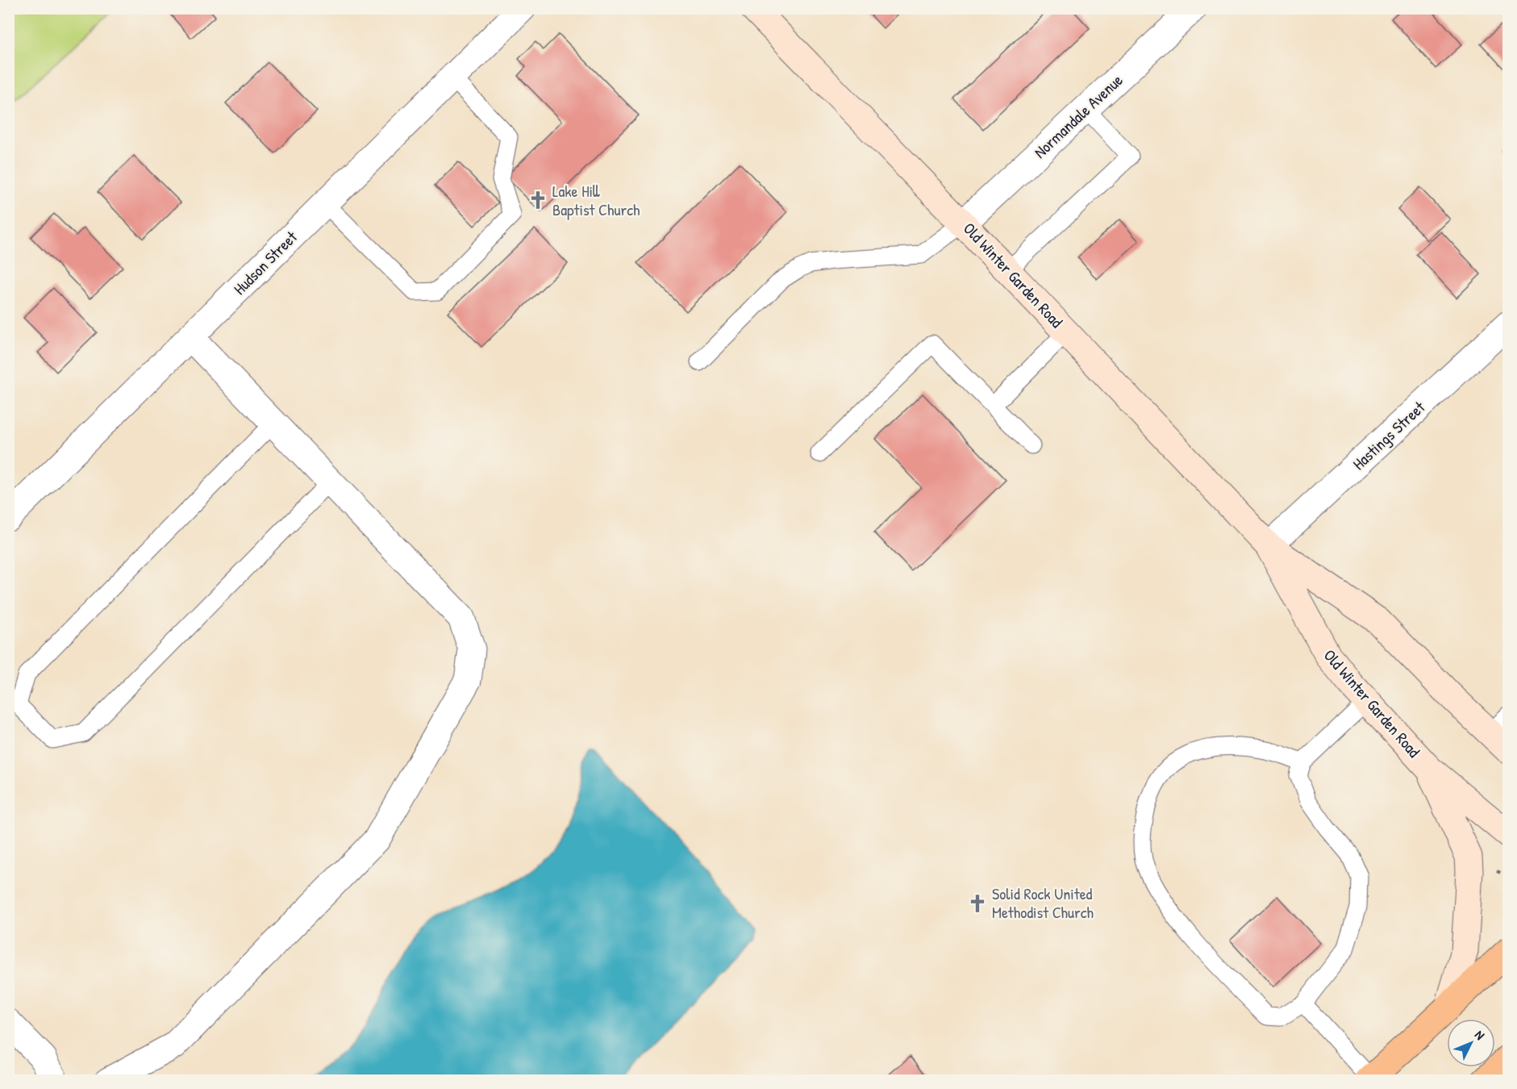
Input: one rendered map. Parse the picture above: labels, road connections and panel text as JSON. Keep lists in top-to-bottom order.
{
  "streets": {
    "main road": ["Old Winter Garden Road"],
    "street": ["Normandale Avenue", "Hudson Street", "Hastings Street"]
  },
  "crossings": [
    ["Normandale Avenue", "Old Winter Garden Road"],
    ["Old Winter Garden Road", "Hastings Street"]
  ],
  "places": {
    "church": ["Lake Hill Baptist Church", "Solid Rock United Methodist Church"]
  },
  "north": "top right"
}
